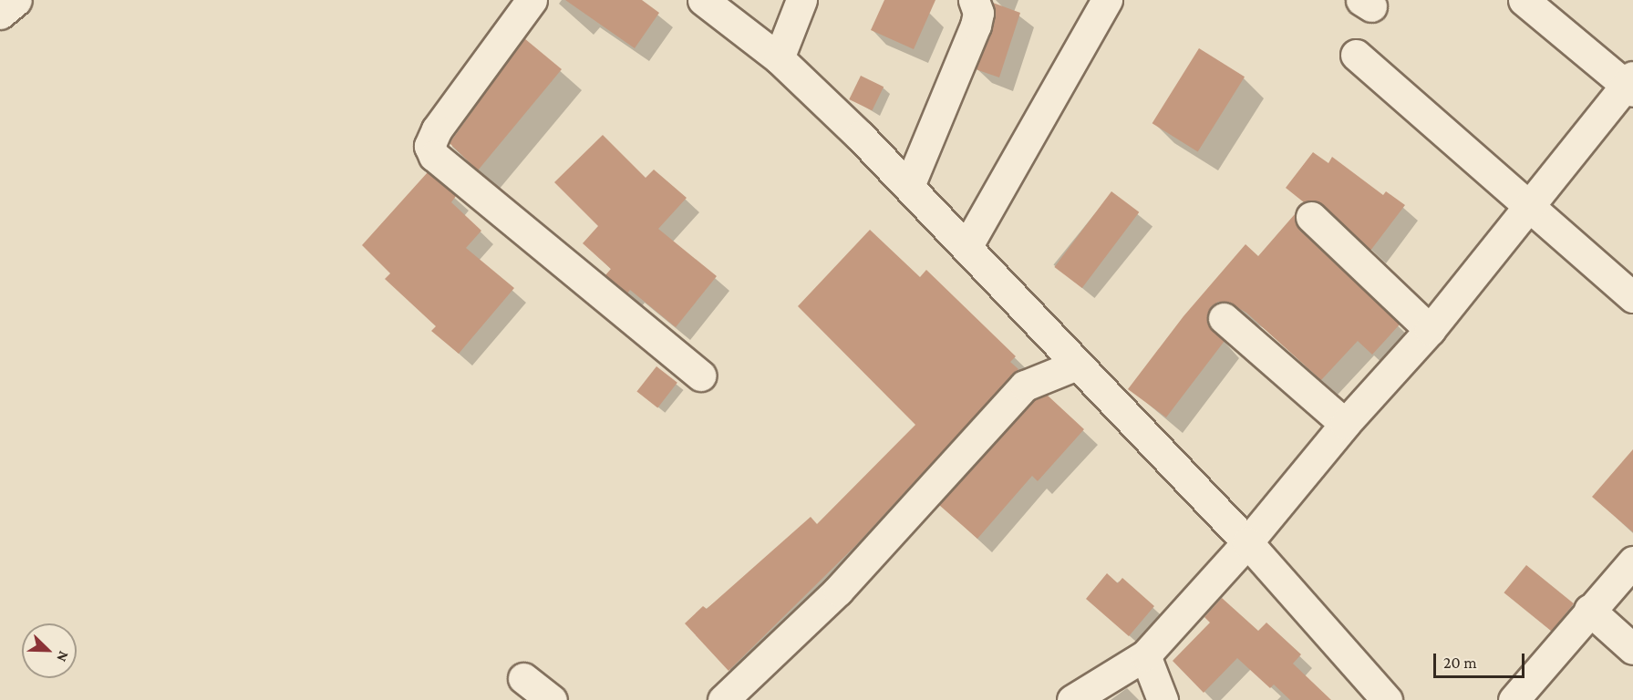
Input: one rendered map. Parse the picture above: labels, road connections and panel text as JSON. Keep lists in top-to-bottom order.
{
  "scale_bar": "20 m",
  "north": "bottom right"
}
